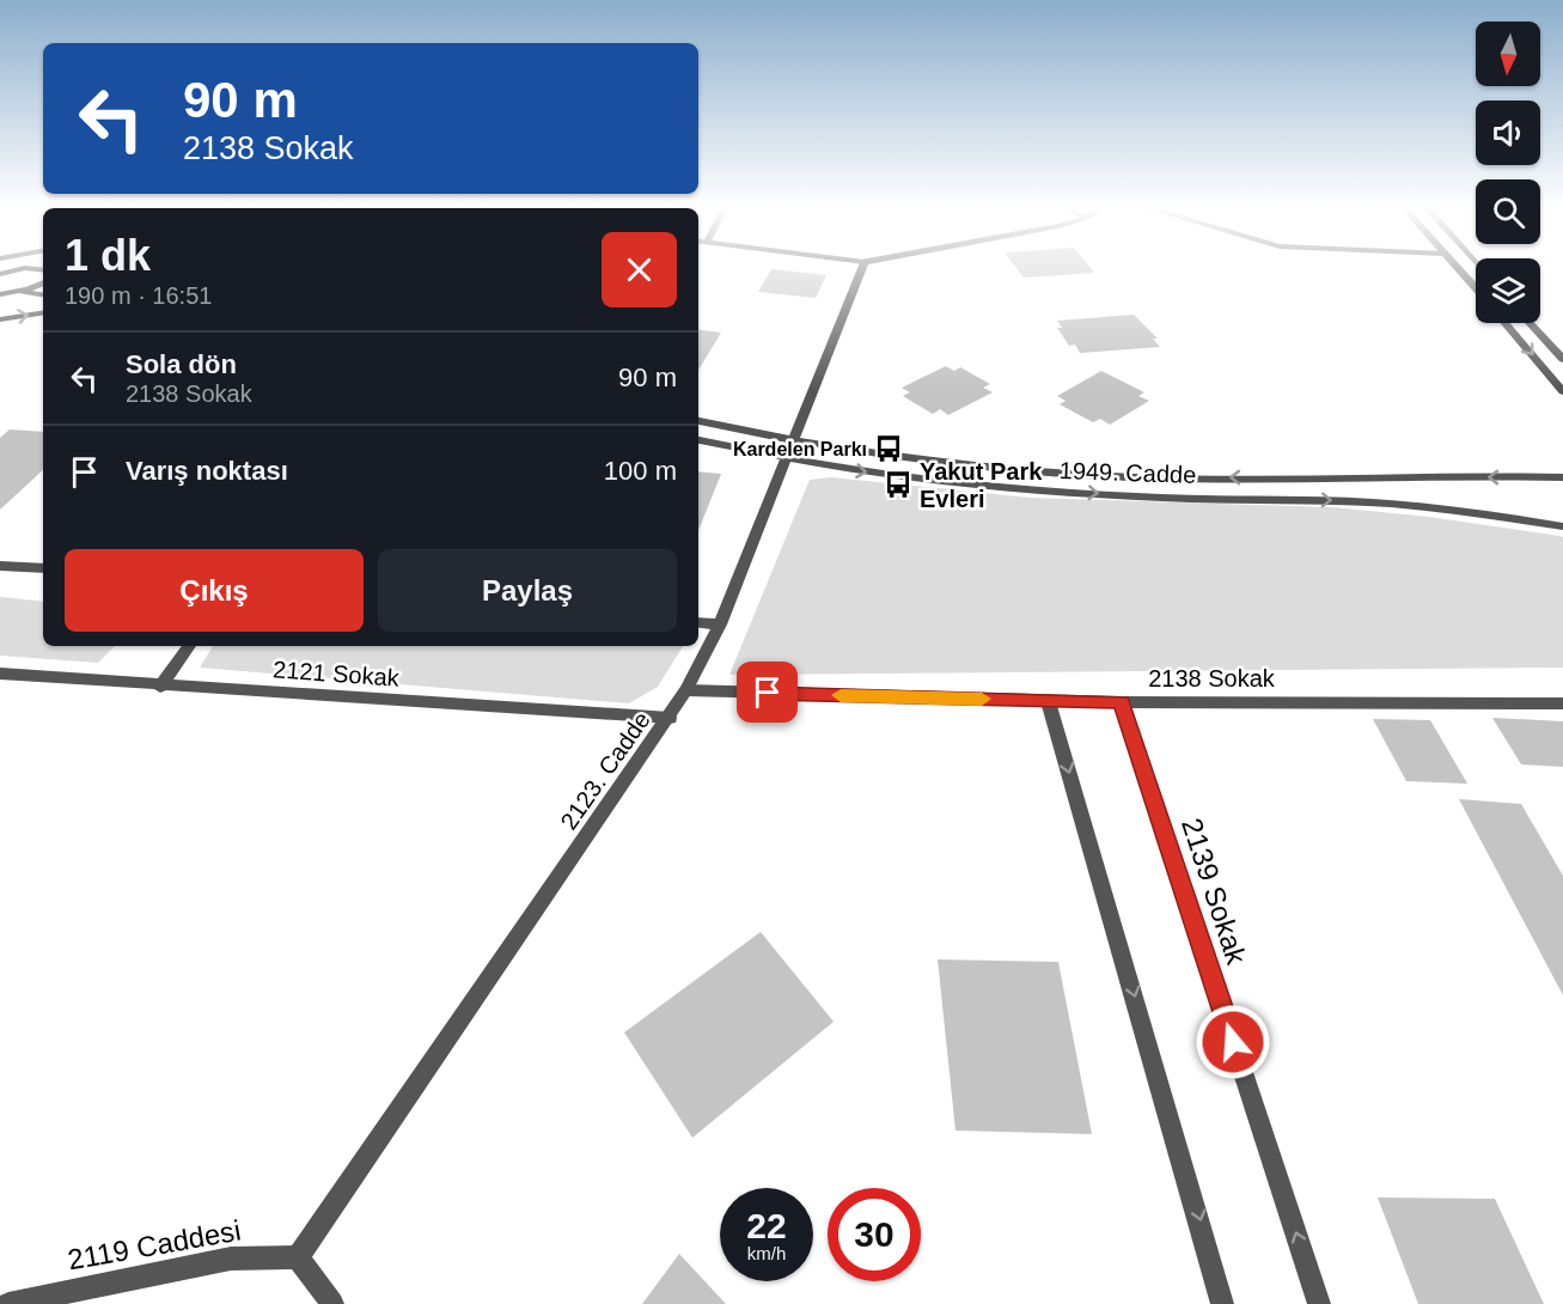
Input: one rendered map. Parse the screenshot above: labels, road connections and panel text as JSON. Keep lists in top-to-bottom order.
{
  "streets": {
    "street": [
      "1949. Cadde",
      "2121 Sokak",
      "2138 Sokak",
      "2123. Cadde",
      "2139 Sokak",
      "2119 Caddesi"
    ]
  },
  "crossings": [
    ["1949. Cadde", "2123. Cadde"],
    ["2121 Sokak", "2123. Cadde"],
    ["2138 Sokak", "2123. Cadde"],
    ["2138 Sokak", "2139 Sokak"],
    ["2123. Cadde", "2119 Caddesi"]
  ],
  "places": {
    "bus stop": ["Kardelen Parkı", "Yakut Park Evleri"]
  },
  "north": "bottom",
  "page": {
    "turn": ["90 m", "2138 Sokak"],
    "heading": ["1 dk", "190 m · 16:51"],
    "list": [
      {
        "name": "Sola dön",
        "note": "2138 Sokak",
        "value": "90 m"
      },
      {
        "name": "Varış noktası",
        "value": "100 m"
      }
    ],
    "buttons": ["Çıkış", "Paylaş"],
    "speed": "22 km/h",
    "limit": "30"
  }
}
